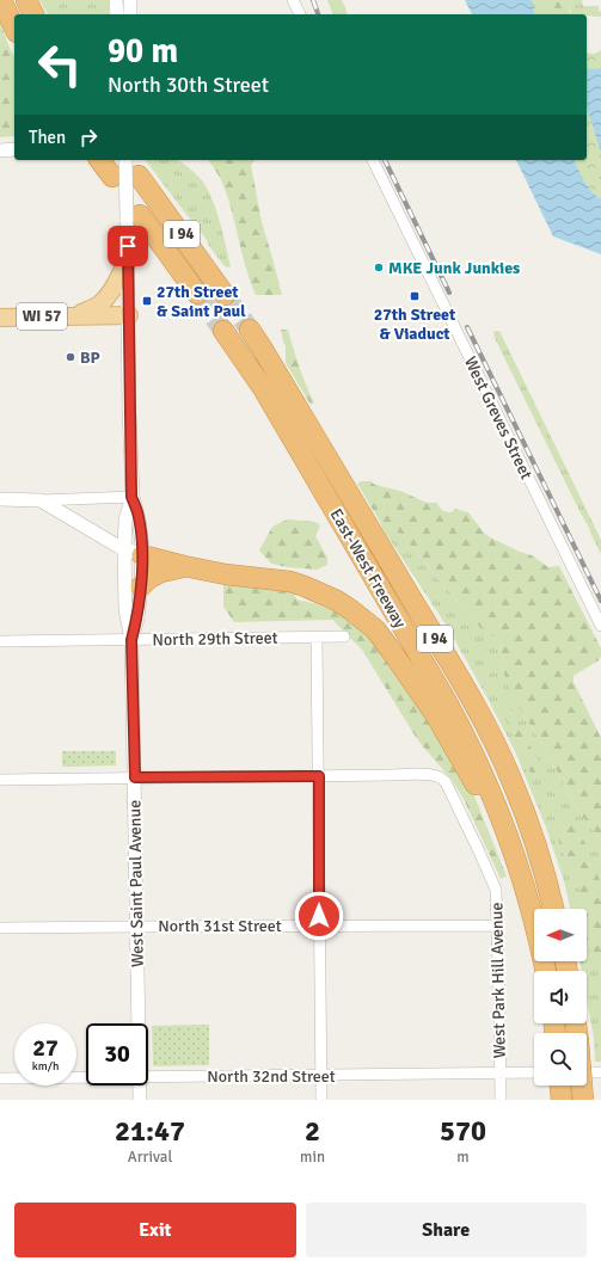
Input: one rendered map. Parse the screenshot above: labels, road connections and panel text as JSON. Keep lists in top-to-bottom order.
{
  "streets": {
    "highway": ["I 94", "East-West Freeway"],
    "main road": ["WI 57"],
    "street": [
      "West Greves Street",
      "North 29th Street",
      "West Saint Paul Avenue",
      "North 31st Street",
      "West Park Hill Avenue",
      "North 32nd Street"
    ]
  },
  "crossings": [
    ["I 94", "West Saint Paul Avenue"],
    ["WI 57", "West Saint Paul Avenue"],
    ["North 29th Street", "West Saint Paul Avenue"],
    ["West Saint Paul Avenue", "North 31st Street"],
    ["North 31st Street", "West Park Hill Avenue"],
    ["West Park Hill Avenue", "North 32nd Street"]
  ],
  "places": {
    "other": ["MKE Junk Junkies", "BP"],
    "transit": ["27th Street & Viaduct", "27th Street & Saint Paul"]
  },
  "north": "left",
  "page": {
    "turn": ["90 m", "North 30th Street"],
    "then": "Then",
    "speed": "27 km/h",
    "limit": "30",
    "eta": [
      "21:47",
      "Arrival",
      "2",
      "min",
      "570",
      "m"
    ],
    "buttons": ["Exit", "Share"]
  }
}
